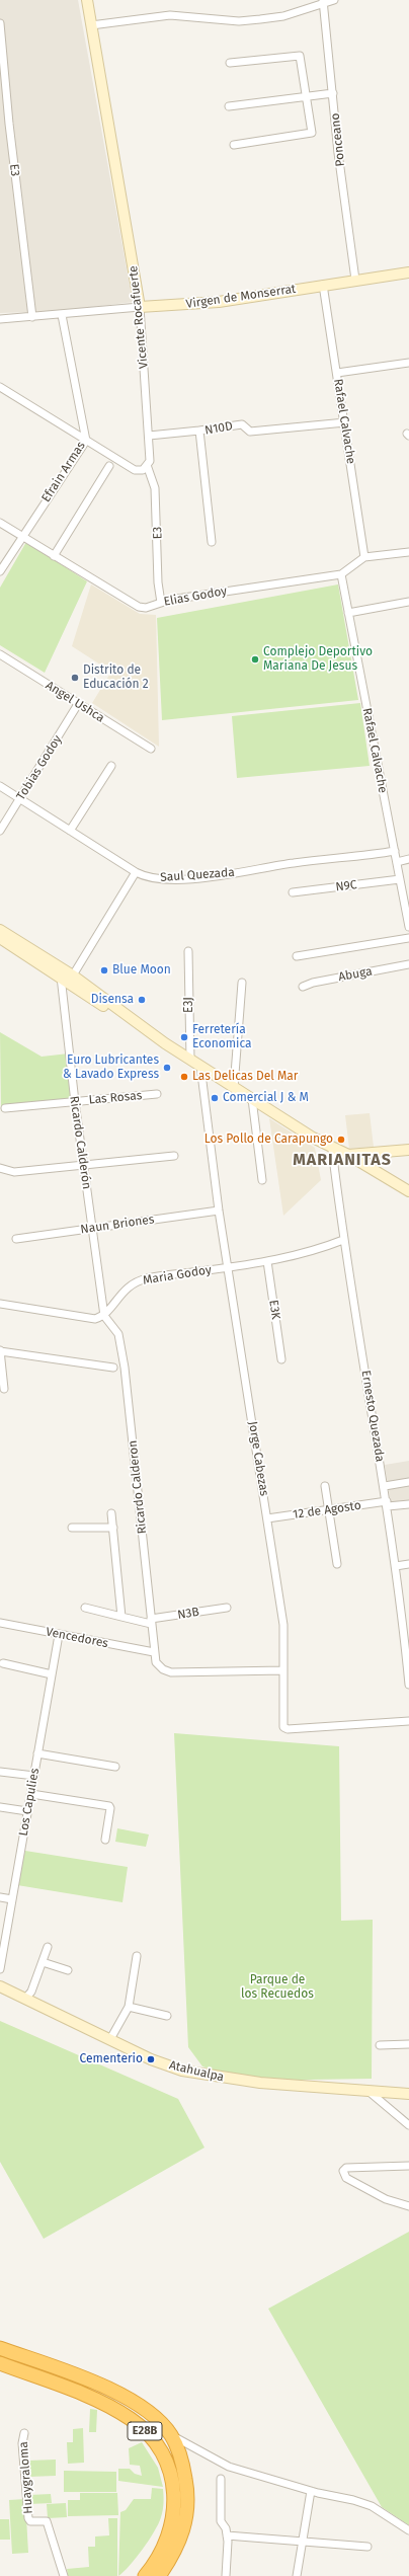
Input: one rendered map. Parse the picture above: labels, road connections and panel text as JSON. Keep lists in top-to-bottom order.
{
  "streets": {
    "highway": ["E28B"],
    "street": [
      "Ponceano",
      "E3",
      "Virgen de Monserrat",
      "Vicente Rocafuerte",
      "Rafael Calvache",
      "N10D",
      "Efrain Armas",
      "Elias Godoy",
      "Angel Ushca",
      "Tobias Godoy",
      "Saul Quezada",
      "N9C",
      "Abuga",
      "E3J",
      "Las Rosas",
      "Ricardo Calderón",
      "Naun Briones",
      "Maria Godoy",
      "E3K",
      "Ernesto Quezada",
      "Jorge Cabezas",
      "Ricardo Calderon",
      "12 de Agosto",
      "N3B",
      "Vencedores",
      "Los Capulies",
      "Atahualpa",
      "Huaygraloma"
    ]
  },
  "crossings": [
    ["Ponceano", "Virgen de Monserrat"],
    ["E3", "Virgen de Monserrat"],
    ["E3", "Vicente Rocafuerte"],
    ["E3", "Elias Godoy"],
    ["Virgen de Monserrat", "Vicente Rocafuerte"],
    ["Virgen de Monserrat", "Rafael Calvache"],
    ["Virgen de Monserrat", "Efrain Armas"],
    ["Rafael Calvache", "N10D"],
    ["Rafael Calvache", "Elias Godoy"],
    ["Rafael Calvache", "Saul Quezada"],
    ["Rafael Calvache", "N9C"],
    ["Efrain Armas", "Elias Godoy"],
    ["Angel Ushca", "Tobias Godoy"],
    ["Tobias Godoy", "Saul Quezada"],
    ["Las Rosas", "Ricardo Calderón"],
    ["Ricardo Calderón", "Naun Briones"],
    ["Ricardo Calderón", "Maria Godoy"],
    ["Ricardo Calderón", "Ricardo Calderon"],
    ["Naun Briones", "Jorge Cabezas"],
    ["Maria Godoy", "E3K"],
    ["Maria Godoy", "Ernesto Quezada"],
    ["Maria Godoy", "Jorge Cabezas"],
    ["Maria Godoy", "Ricardo Calderon"],
    ["Ernesto Quezada", "12 de Agosto"],
    ["Jorge Cabezas", "Ricardo Calderon"],
    ["Jorge Cabezas", "12 de Agosto"],
    ["Ricardo Calderon", "N3B"],
    ["Ricardo Calderon", "Vencedores"],
    ["Vencedores", "Los Capulies"]
  ],
  "districts": ["MARIANITAS"],
  "parks": ["Parque de los Recuedos"],
  "places": [
    "Complejo Deportivo Mariana De Jesus",
    "Distrito de Educación 2",
    "Blue Moon",
    "Disensa",
    "Ferretería Economica",
    "Euro Lubricantes & Lavado Express",
    "Las Delicas Del Mar",
    "Comercial J & M",
    "Los Pollo de Carapungo",
    "Cementerio"
  ]
}
